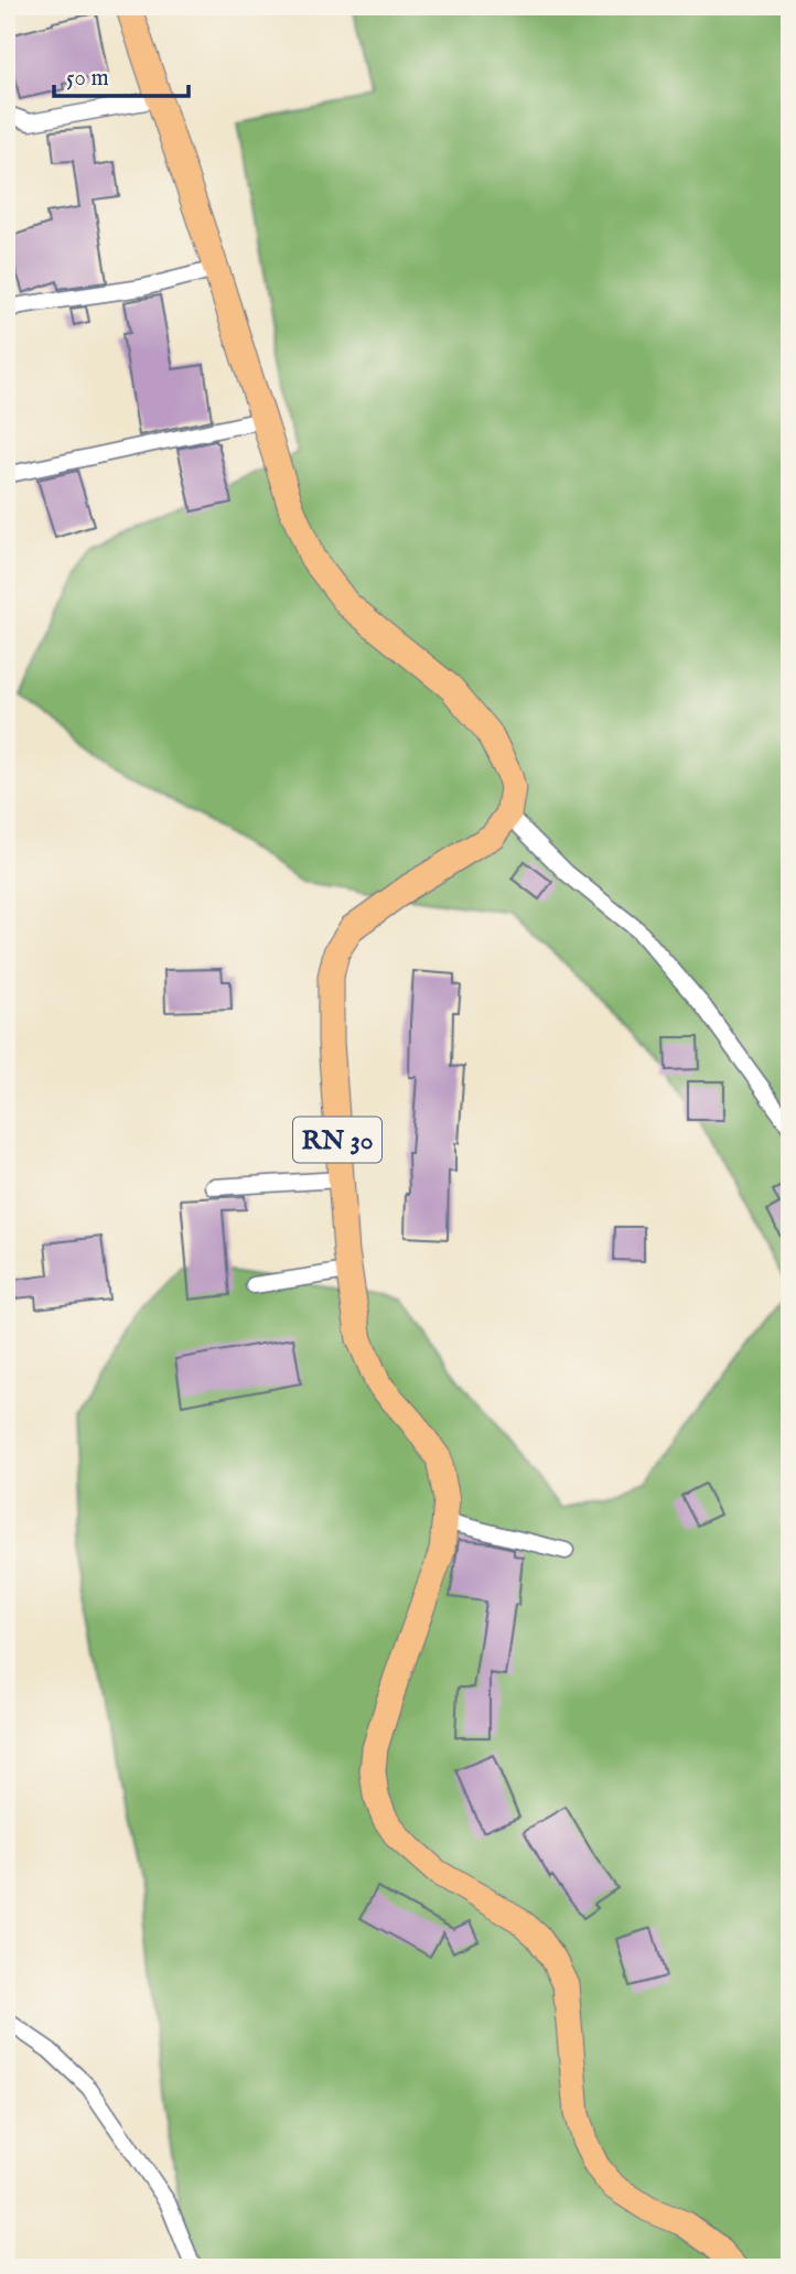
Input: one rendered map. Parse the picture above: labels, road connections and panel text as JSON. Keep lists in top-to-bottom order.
{
  "streets": {
    "main road": ["RN 30"]
  },
  "scale_bar": "50 m"
}
